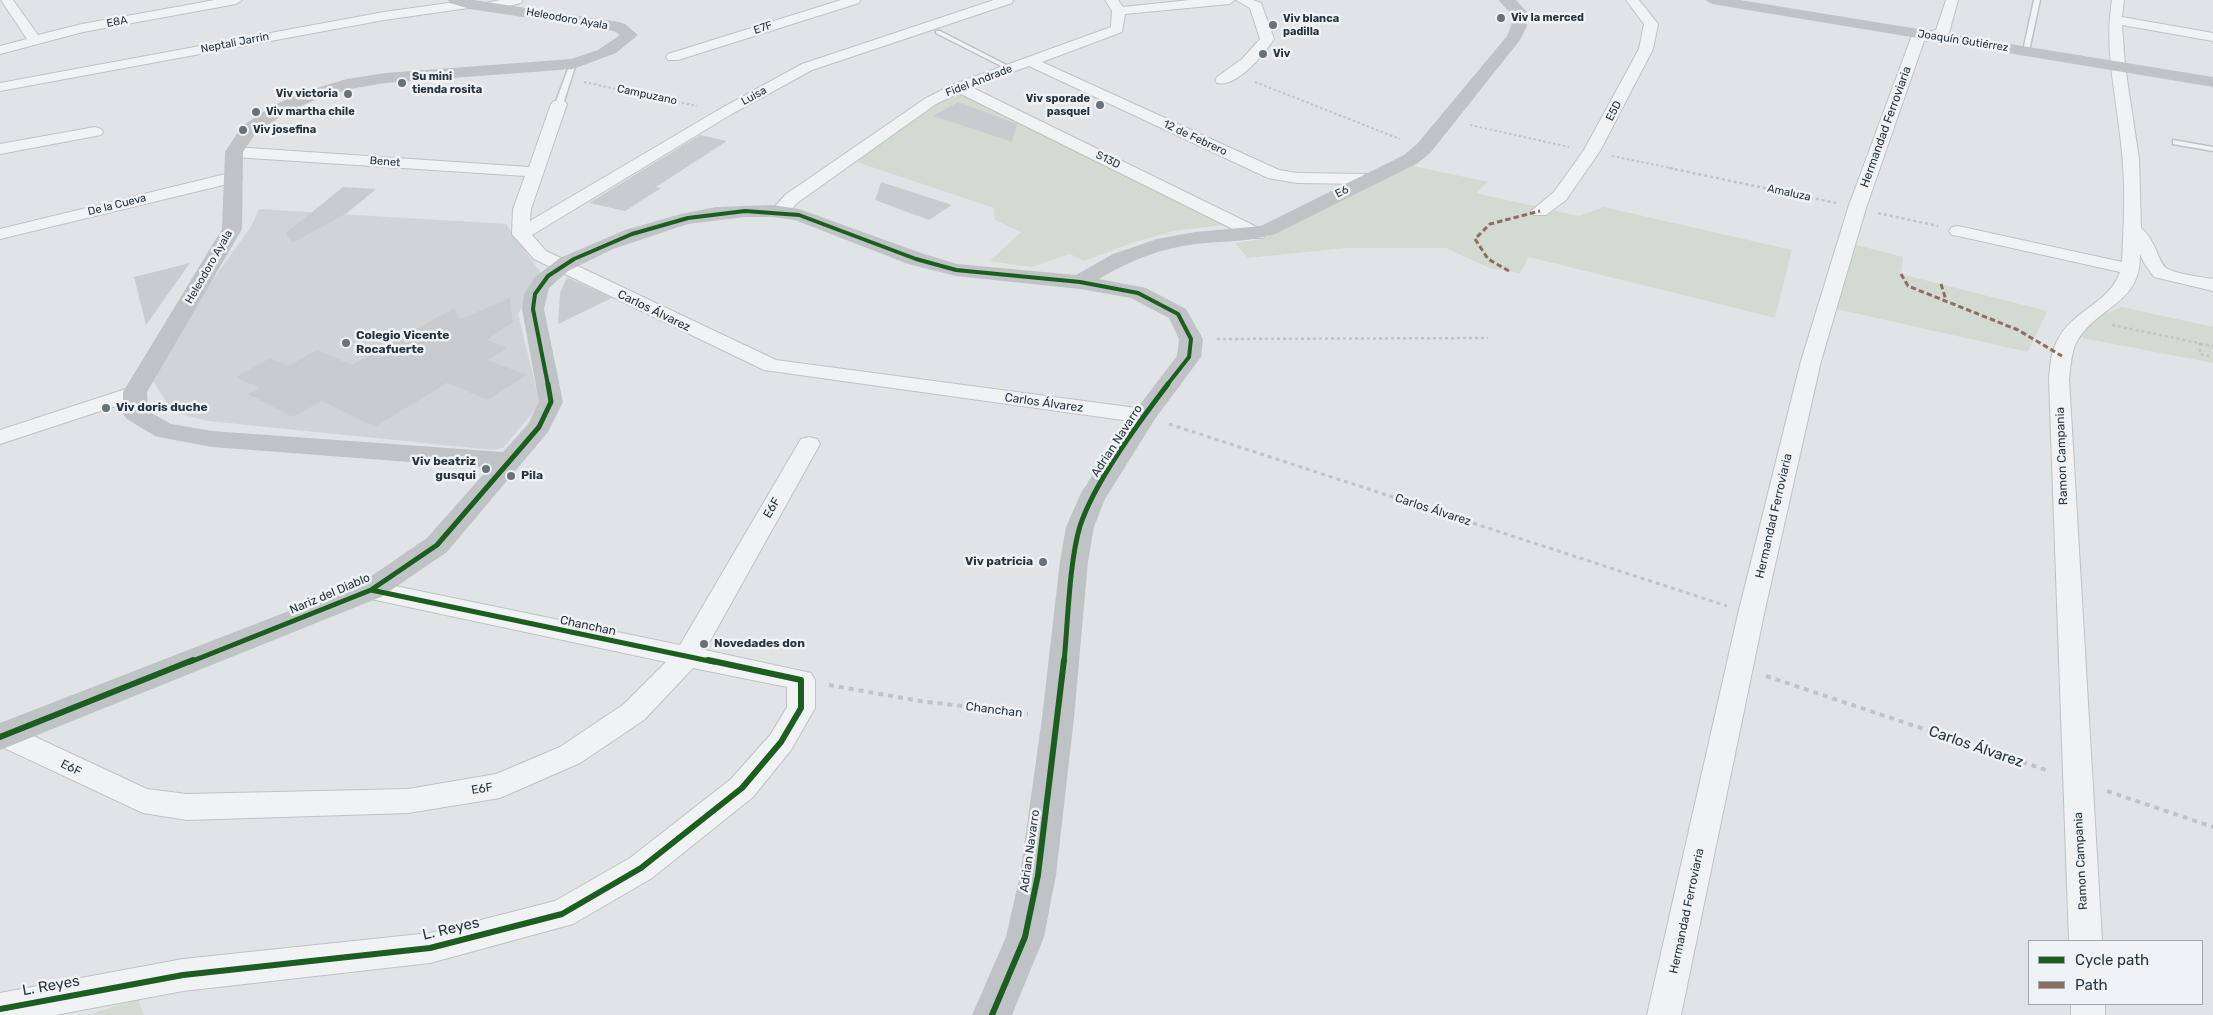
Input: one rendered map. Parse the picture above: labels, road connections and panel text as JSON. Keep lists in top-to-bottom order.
{
  "streets": {
    "street": [
      "Heleodoro Ayala",
      "E8A",
      "E7F",
      "Joaquín Gutiérrez",
      "Neptali Jarrin",
      "Fidel Andrade",
      "Luisa",
      "E5D",
      "Hermandad Ferroviaria",
      "12 de Febrero",
      "S13D",
      "Benet",
      "E6",
      "De la Cueva",
      "Carlos Álvarez",
      "Adrian Navarro",
      "Ramon Campania",
      "E6F",
      "Nariz del Diablo",
      "Chanchan",
      "L. Reyes"
    ],
    "path": ["Campuzano", "Amaluza"]
  },
  "crossings": [
    ["Heleodoro Ayala", "Neptali Jarrin"],
    ["Heleodoro Ayala", "Campuzano"],
    ["Heleodoro Ayala", "Benet"],
    ["Heleodoro Ayala", "De la Cueva"],
    ["Joaquín Gutiérrez", "Hermandad Ferroviaria"],
    ["Joaquín Gutiérrez", "Ramon Campania"],
    ["Fidel Andrade", "12 de Febrero"],
    ["Fidel Andrade", "S13D"],
    ["Campuzano", "Luisa"],
    ["Luisa", "Carlos Álvarez"],
    ["E5D", "Amaluza"],
    ["Hermandad Ferroviaria", "Amaluza"],
    ["Hermandad Ferroviaria", "Carlos Álvarez"],
    ["12 de Febrero", "E6"],
    ["S13D", "E6"],
    ["E6", "Amaluza"],
    ["Carlos Álvarez", "Adrian Navarro"],
    ["Carlos Álvarez", "Ramon Campania"],
    ["Carlos Álvarez", "Nariz del Diablo"],
    ["Adrian Navarro", "Chanchan"],
    ["E6F", "Nariz del Diablo"],
    ["E6F", "Chanchan"],
    ["Nariz del Diablo", "Chanchan"],
    ["Chanchan", "L. Reyes"]
  ],
  "places": [
    "Viv la merced",
    "Viv blanca padilla",
    "Viv",
    "Su mini tienda rosita",
    "Viv victoria",
    "Viv sporade pasquel",
    "Viv martha chile",
    "Viv josefina",
    "Colegio Vicente Rocafuerte",
    "Viv doris duche",
    "Viv beatriz gusqui",
    "Pila",
    "Viv patricia",
    "Novedades don"
  ],
  "legend": ["Cycle path", "Path"]
}
